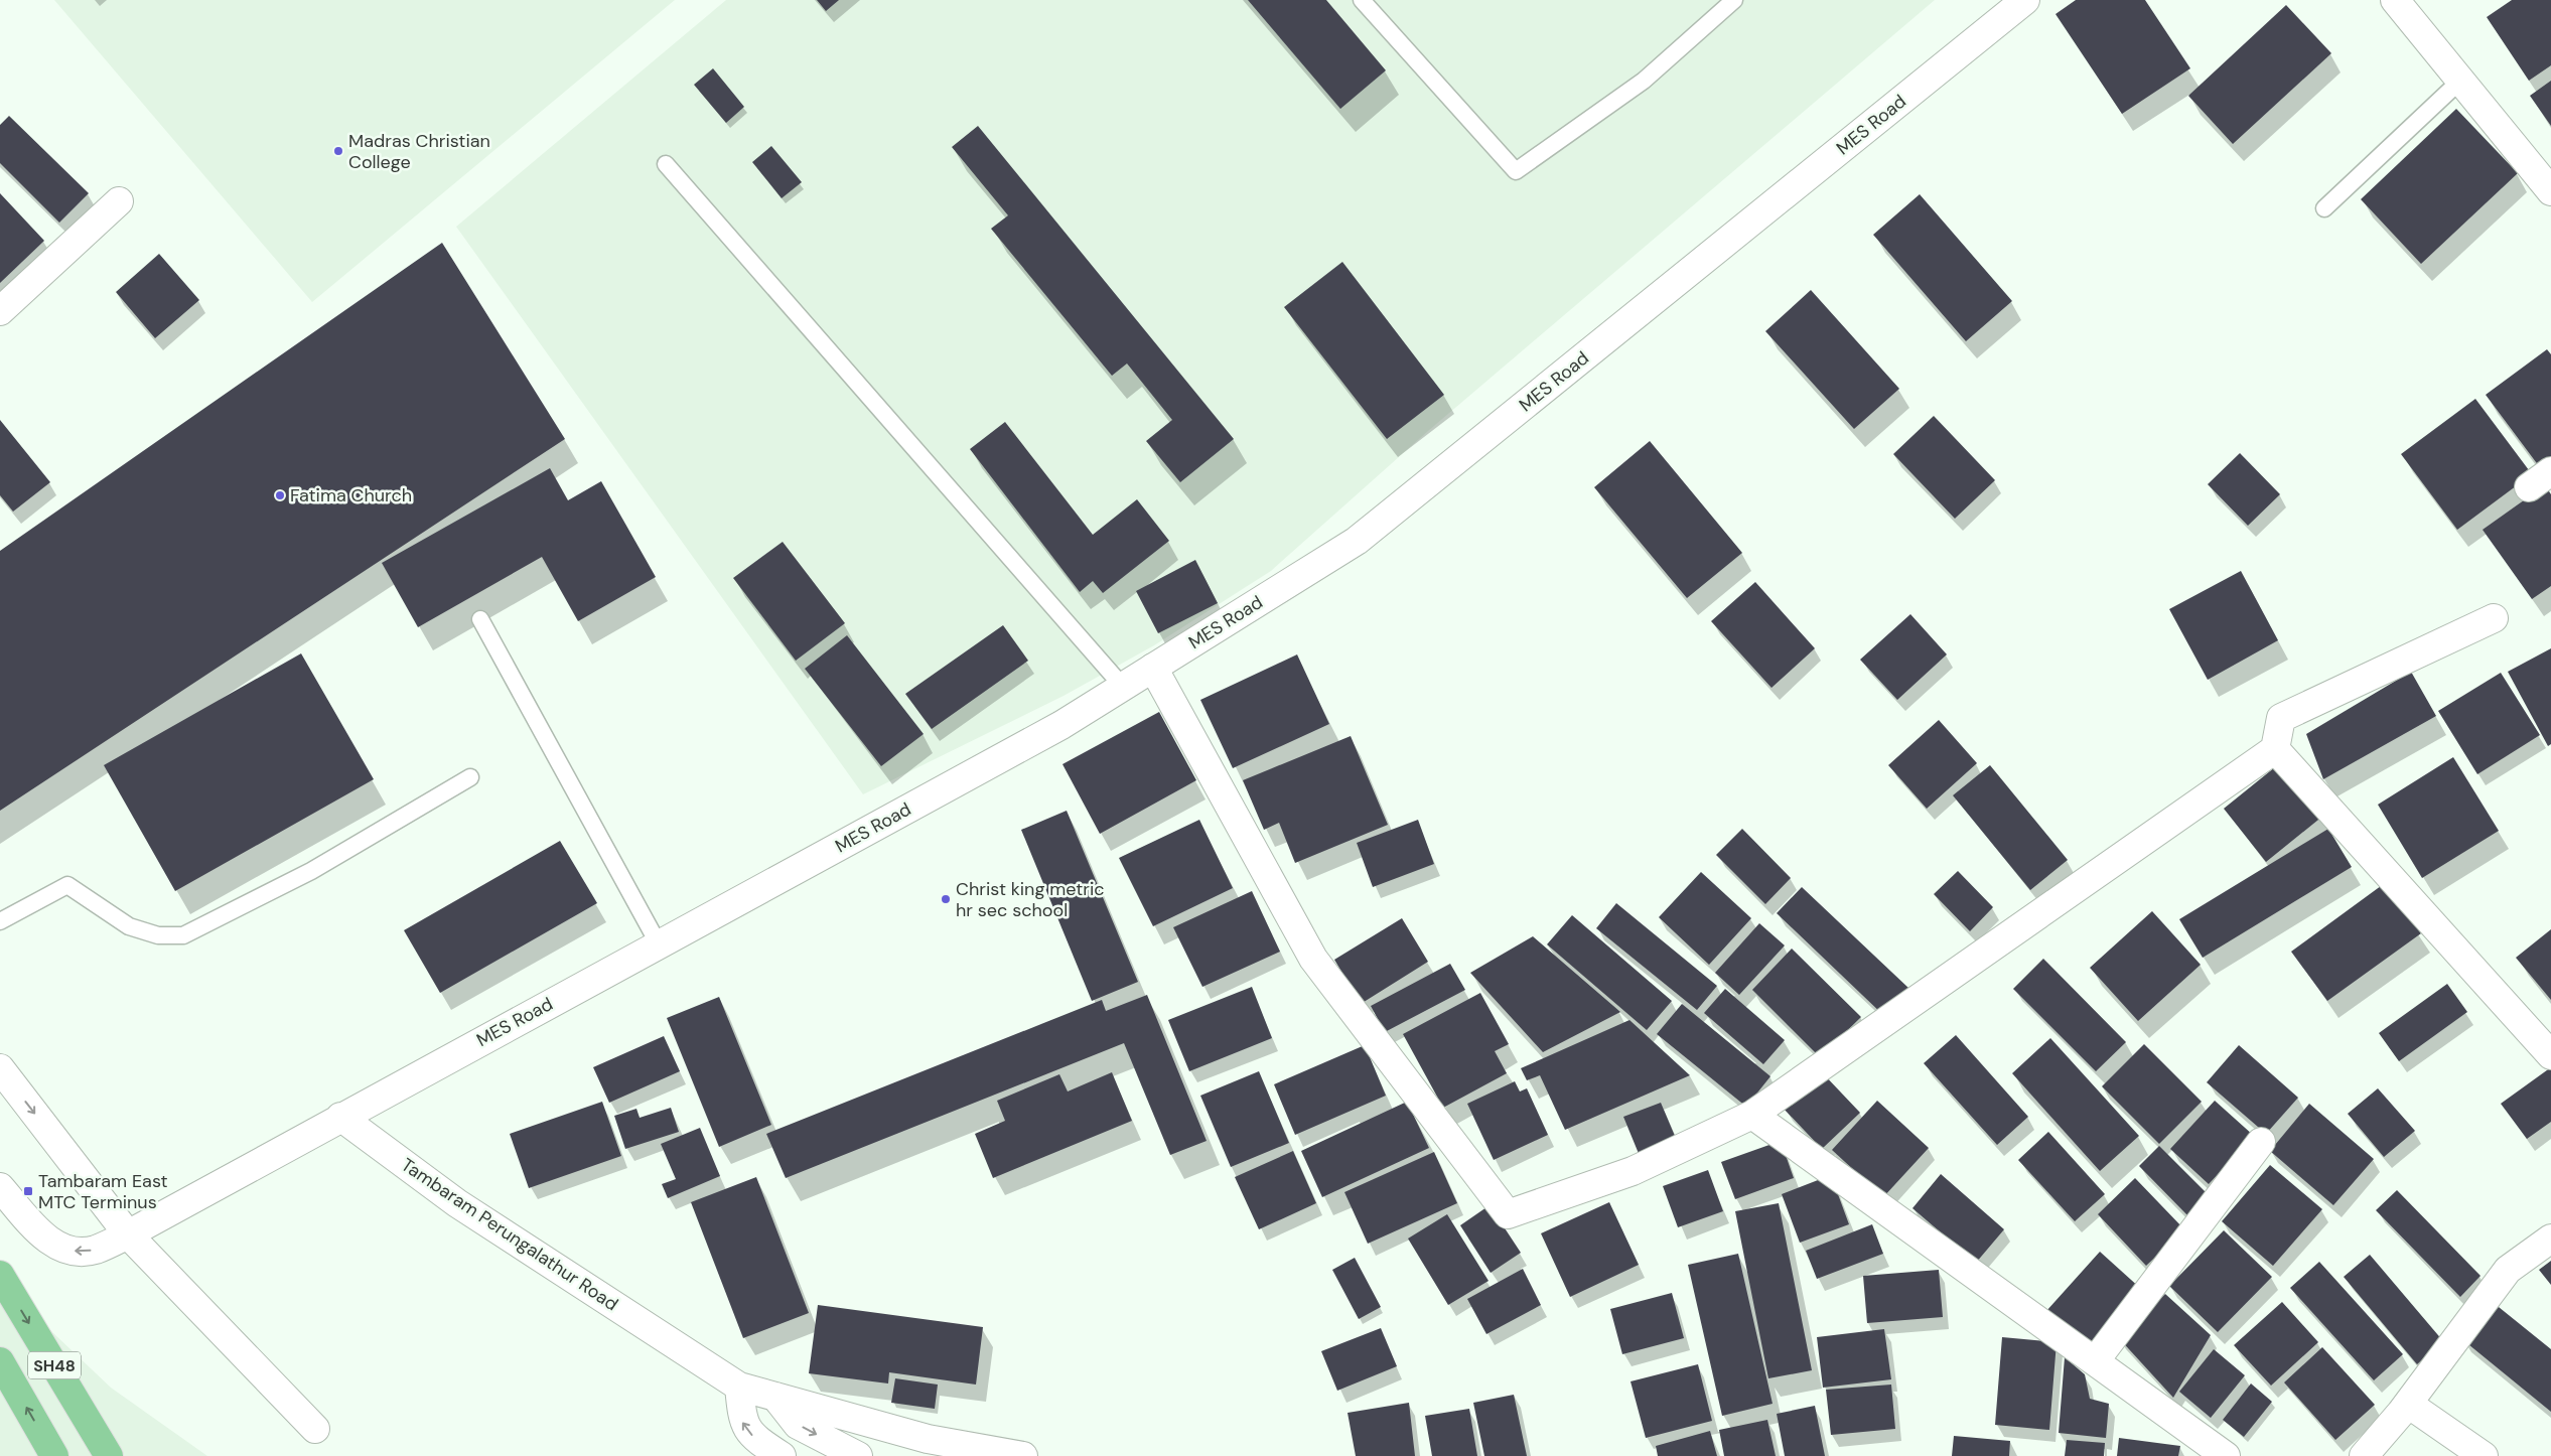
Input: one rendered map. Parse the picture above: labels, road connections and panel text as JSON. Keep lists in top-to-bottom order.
{
  "streets": {
    "main road": ["SH48"],
    "street": ["MES Road", "Tambaram Perungalathur Road"]
  },
  "crossings": [
    ["MES Road", "Tambaram Perungalathur Road"]
  ],
  "places": {
    "other": ["Madras Christian College", "Fatima Church", "Christ king metric hr sec school"],
    "transit": ["Tambaram East MTC Terminus"]
  }
}
